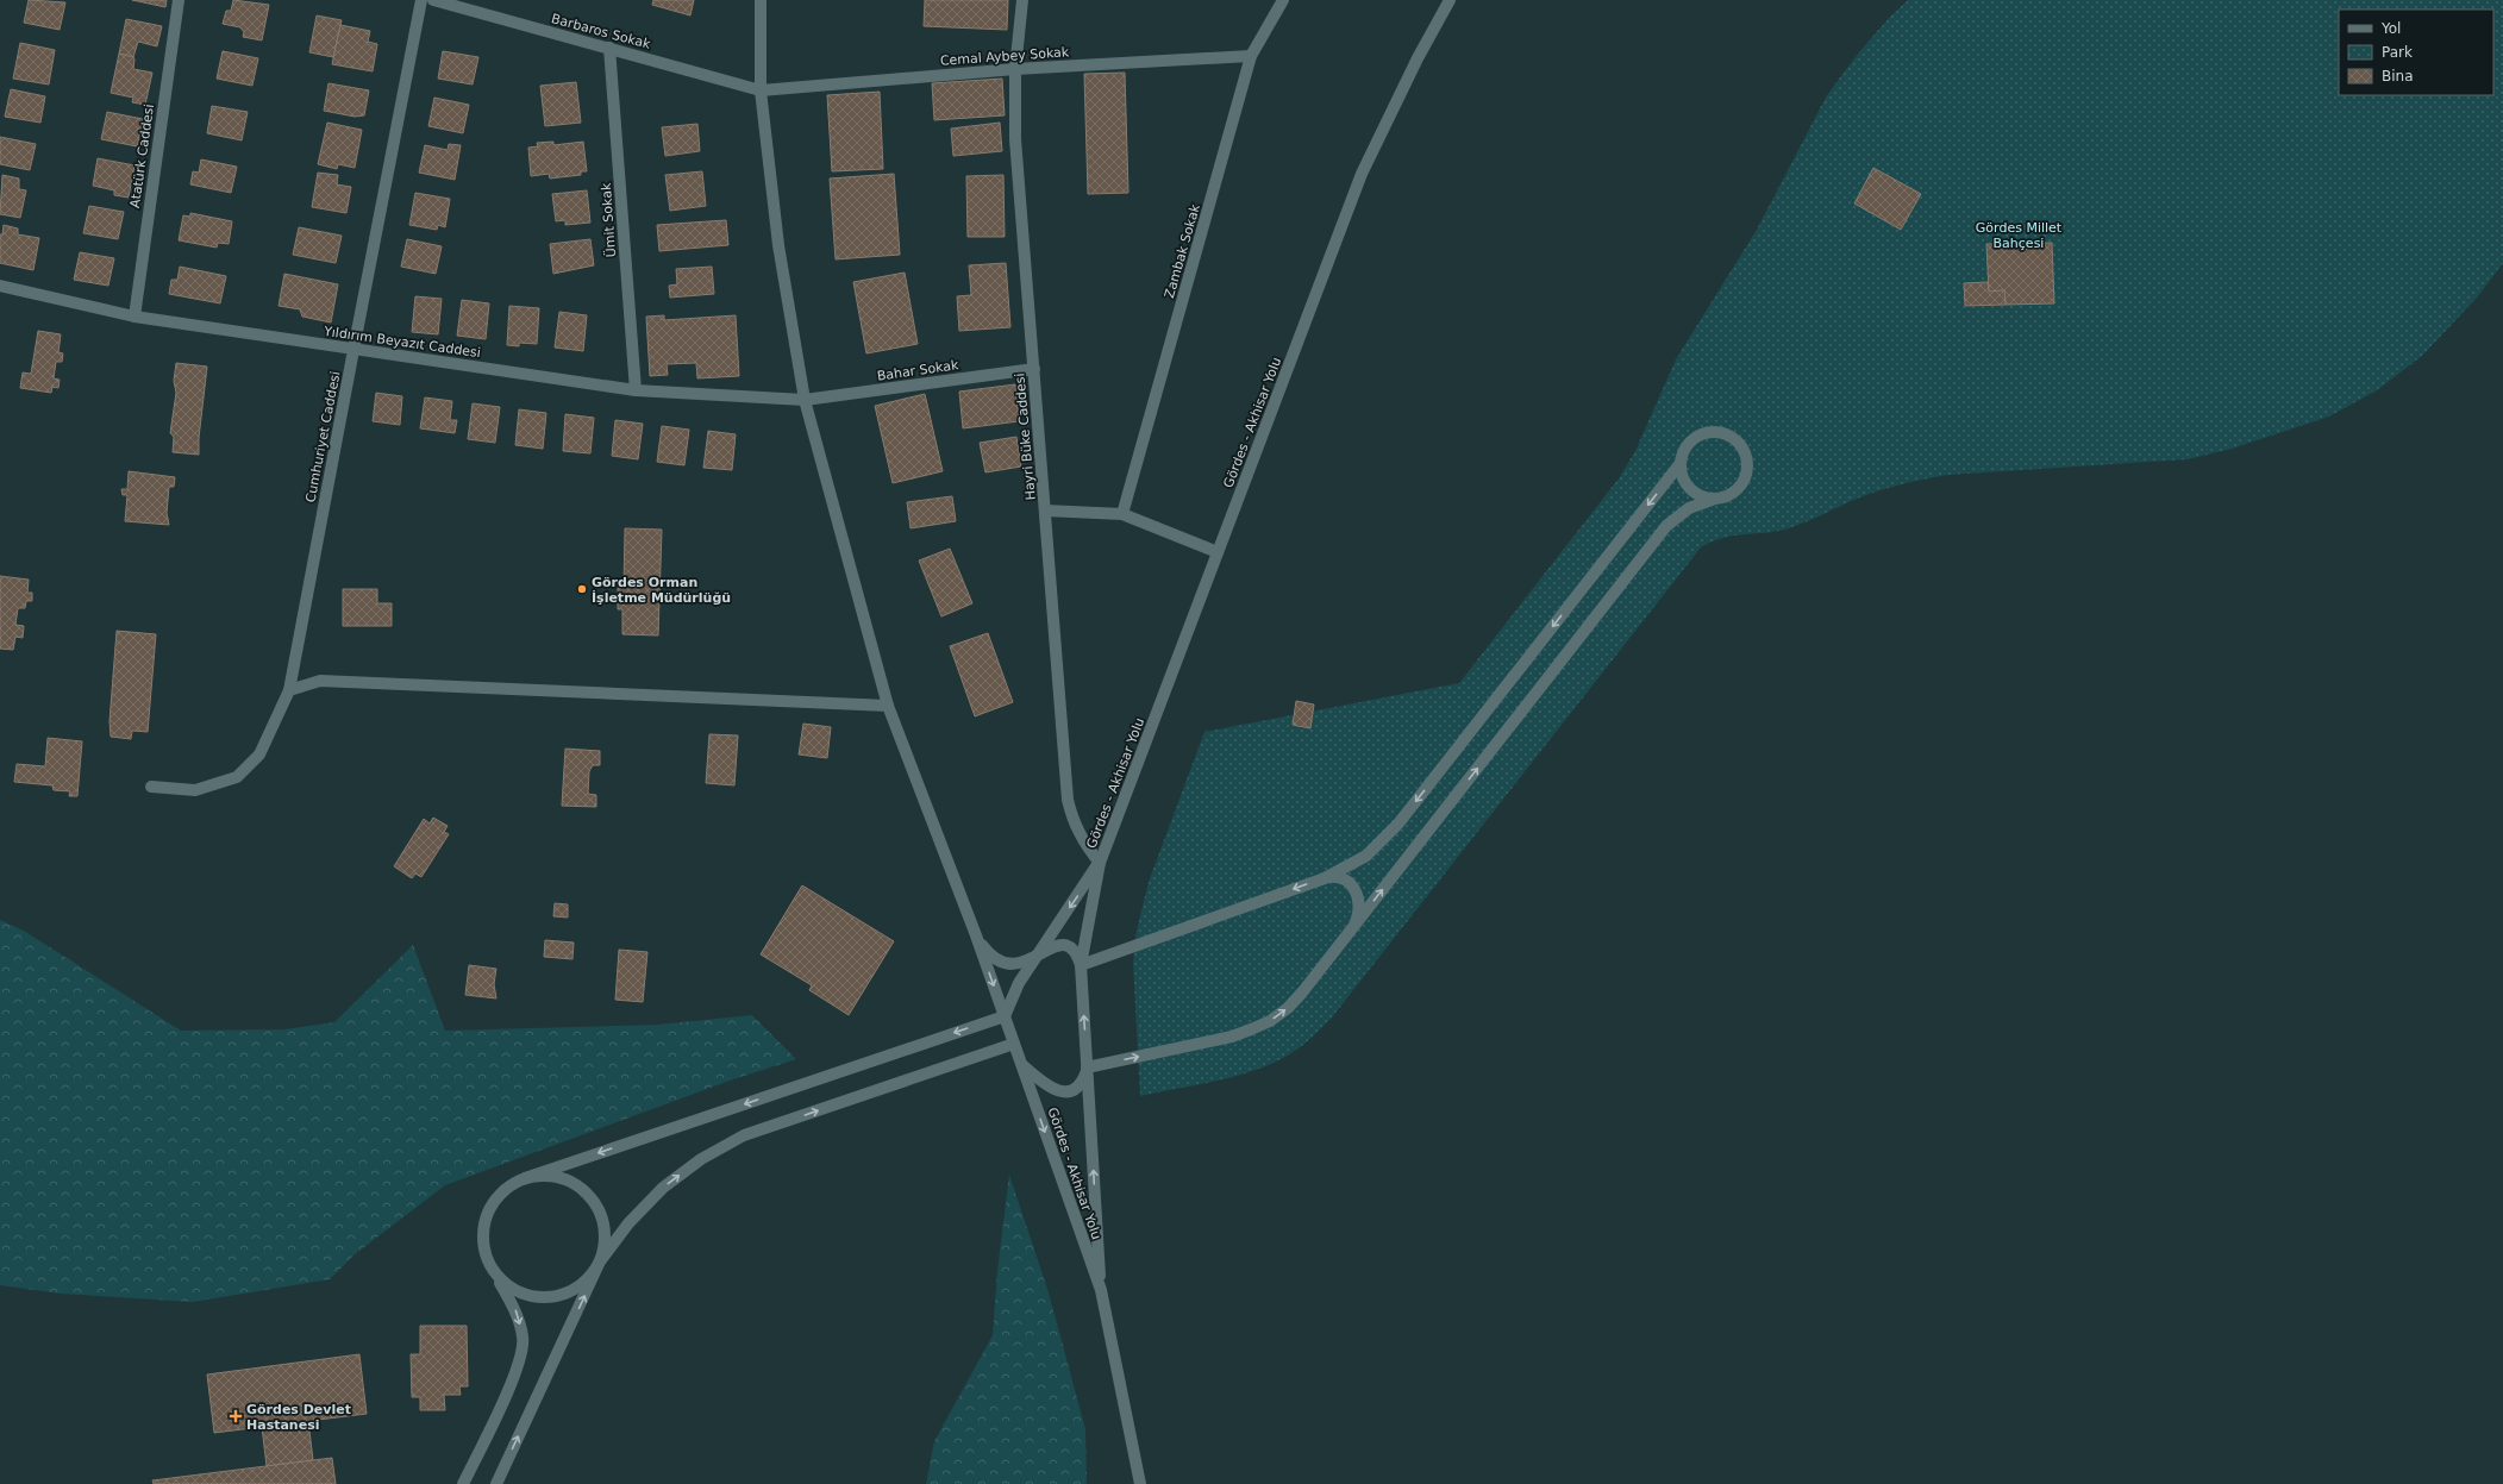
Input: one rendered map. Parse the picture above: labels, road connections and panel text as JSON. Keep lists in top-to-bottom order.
{
  "streets": {
    "street": [
      "Barbaros Sokak",
      "Cemal Aybey Sokak",
      "Atatürk Caddesi",
      "Ümit Sokak",
      "Zambak Sokak",
      "Yıldırım Beyazıt Caddesi",
      "Bahar Sokak",
      "Gördes - Akhisar Yolu",
      "Cumhuriyet Caddesi",
      "Hayri Büke Caddesi"
    ]
  },
  "crossings": [
    ["Barbaros Sokak", "Cemal Aybey Sokak"],
    ["Barbaros Sokak", "Ümit Sokak"],
    ["Cemal Aybey Sokak", "Zambak Sokak"],
    ["Cemal Aybey Sokak", "Hayri Büke Caddesi"],
    ["Atatürk Caddesi", "Yıldırım Beyazıt Caddesi"],
    ["Ümit Sokak", "Yıldırım Beyazıt Caddesi"],
    ["Yıldırım Beyazıt Caddesi", "Bahar Sokak"],
    ["Yıldırım Beyazıt Caddesi", "Cumhuriyet Caddesi"],
    ["Bahar Sokak", "Hayri Büke Caddesi"],
    ["Gördes - Akhisar Yolu", "Hayri Büke Caddesi"]
  ],
  "parks": ["Gördes Millet Bahçesi"],
  "places": {
    "other": ["Gördes Orman İşletme Müdürlüğü"],
    "health": ["Gördes Devlet Hastanesi"]
  },
  "legend": ["Yol", "Park", "Bina"]
}
